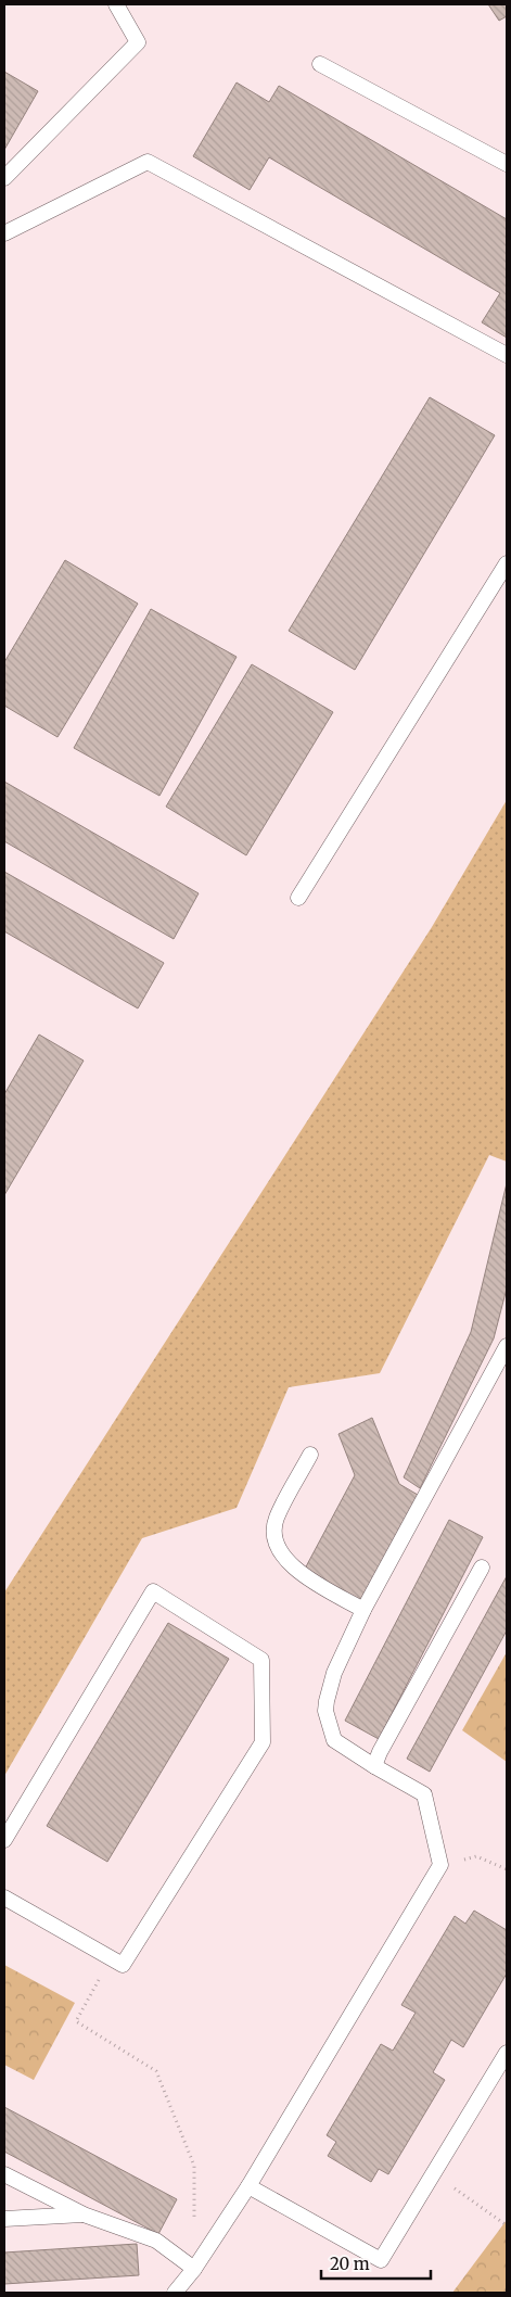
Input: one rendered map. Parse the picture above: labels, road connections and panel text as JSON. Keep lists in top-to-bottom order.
{
  "scale_bar": "20 m"
}
